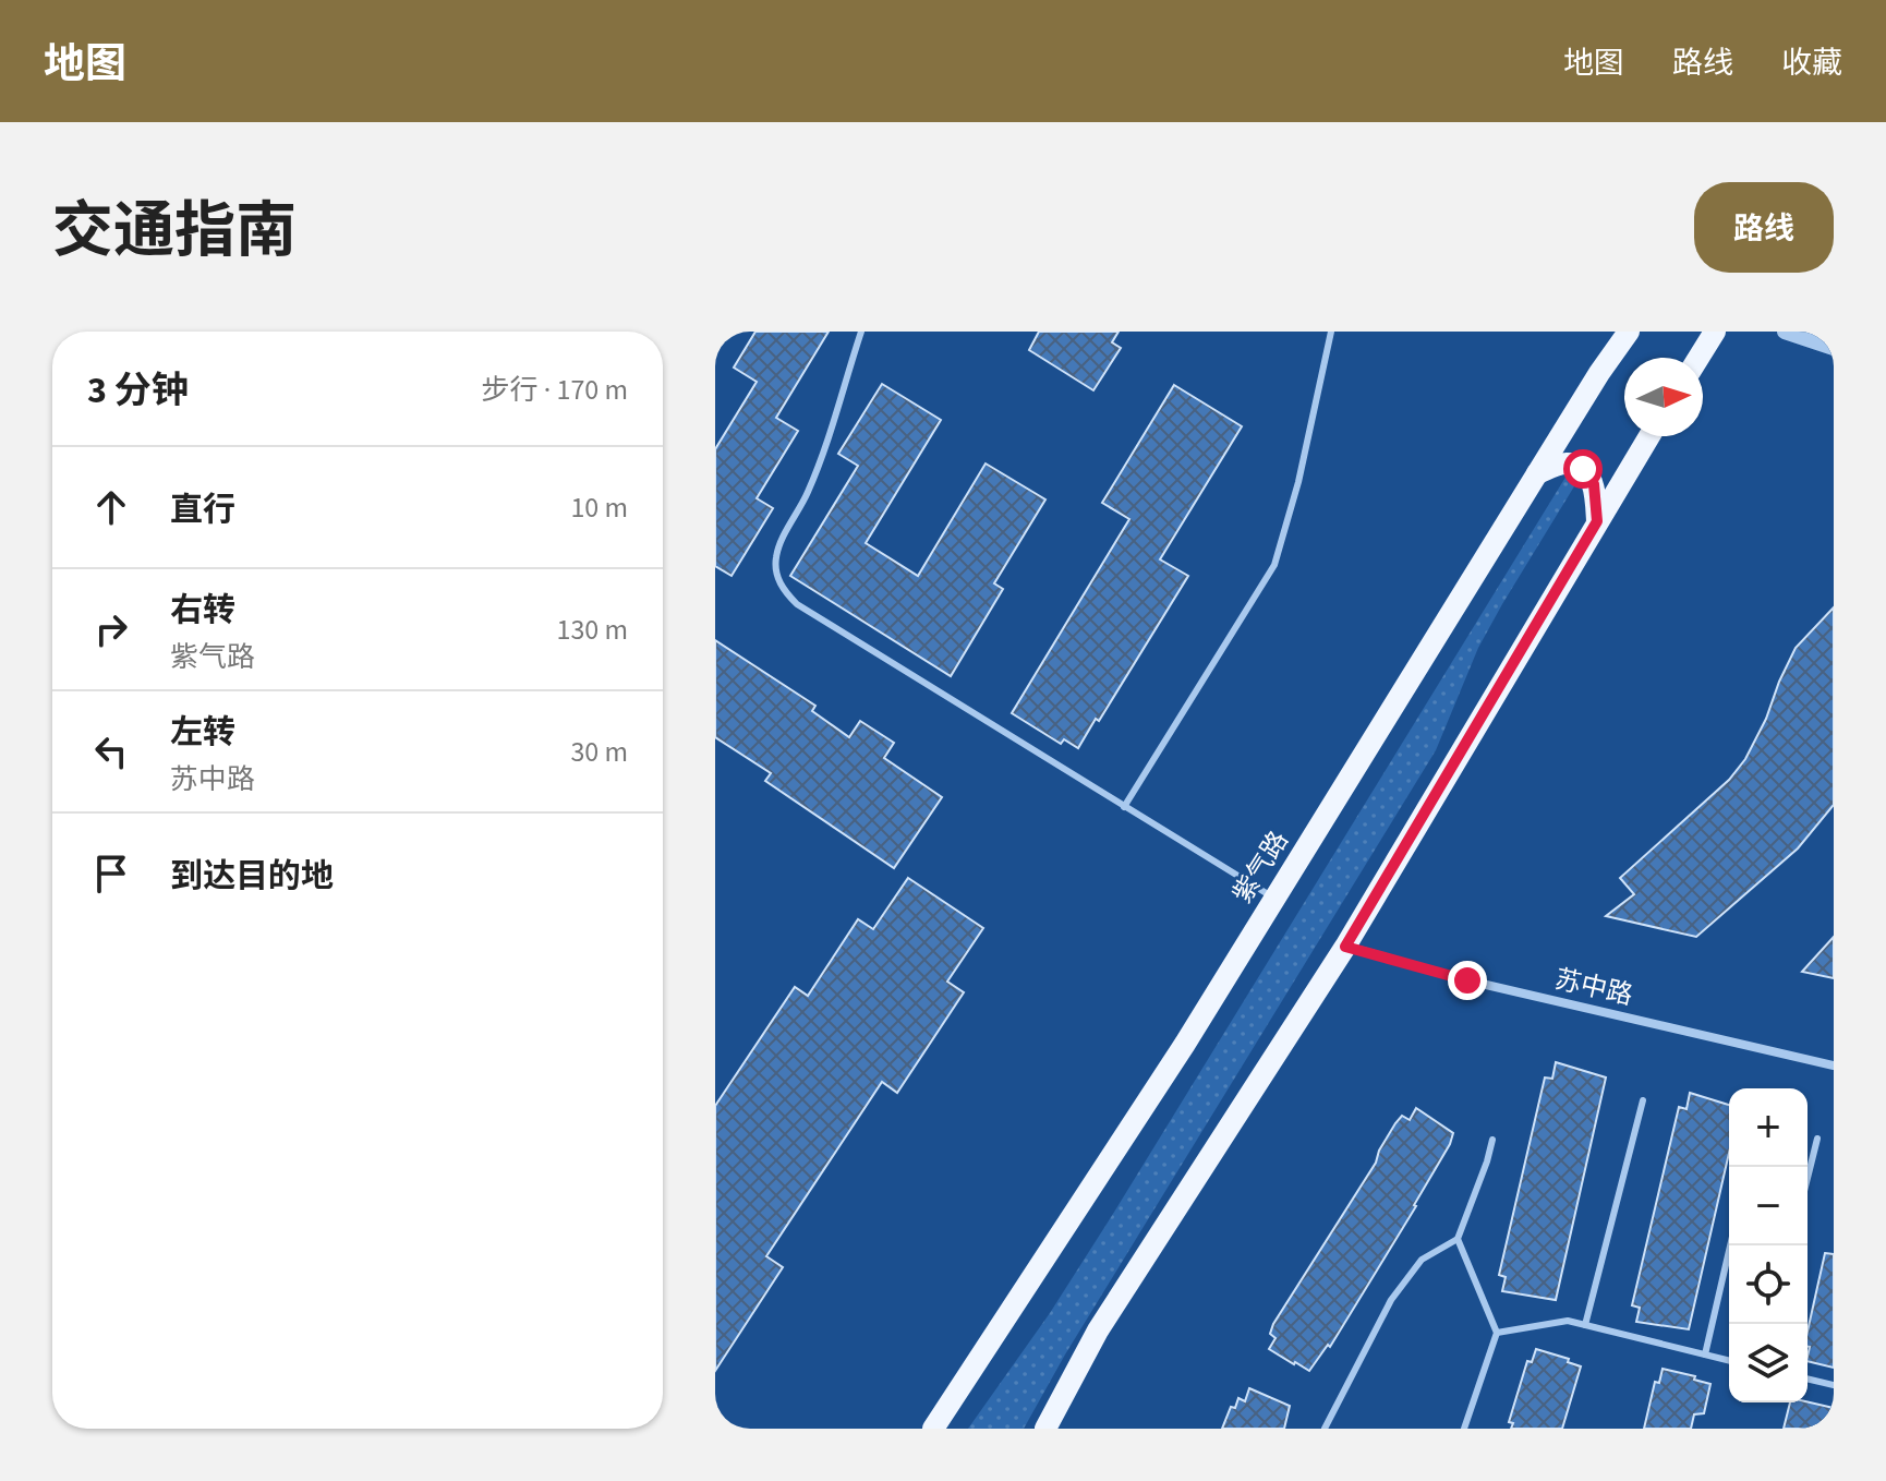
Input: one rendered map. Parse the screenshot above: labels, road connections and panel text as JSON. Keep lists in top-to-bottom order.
{
  "streets": {
    "main road": ["紫气路"],
    "street": ["苏中路"]
  },
  "north": "right",
  "page": {
    "header": "地图",
    "nav": ["地图", "路线", "收藏"],
    "title": "交通指南",
    "buttons": "路线",
    "heading": ["3 分钟", "步行 · 170 m"],
    "list": [
      ["直行", "10 m"],
      ["右转", "紫气路", "130 m"],
      ["左转", "苏中路", "30 m"],
      "到达目的地"
    ],
    "map_buttons": ["+", "−"]
  }
}
